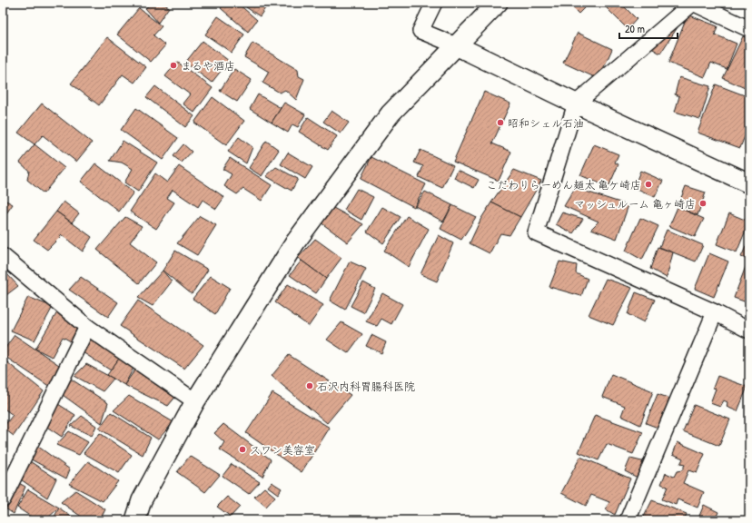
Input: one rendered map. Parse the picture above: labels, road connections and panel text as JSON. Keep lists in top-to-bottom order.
{
  "places": [
    "まるや酒店",
    "昭和シェル石油",
    "こだわりらーめん麺太 亀ケ崎店",
    "マッシュルーム 亀ヶ崎店",
    "石沢内科胃腸科医院",
    "スワン美容室"
  ],
  "scale_bar": "20 m"
}
